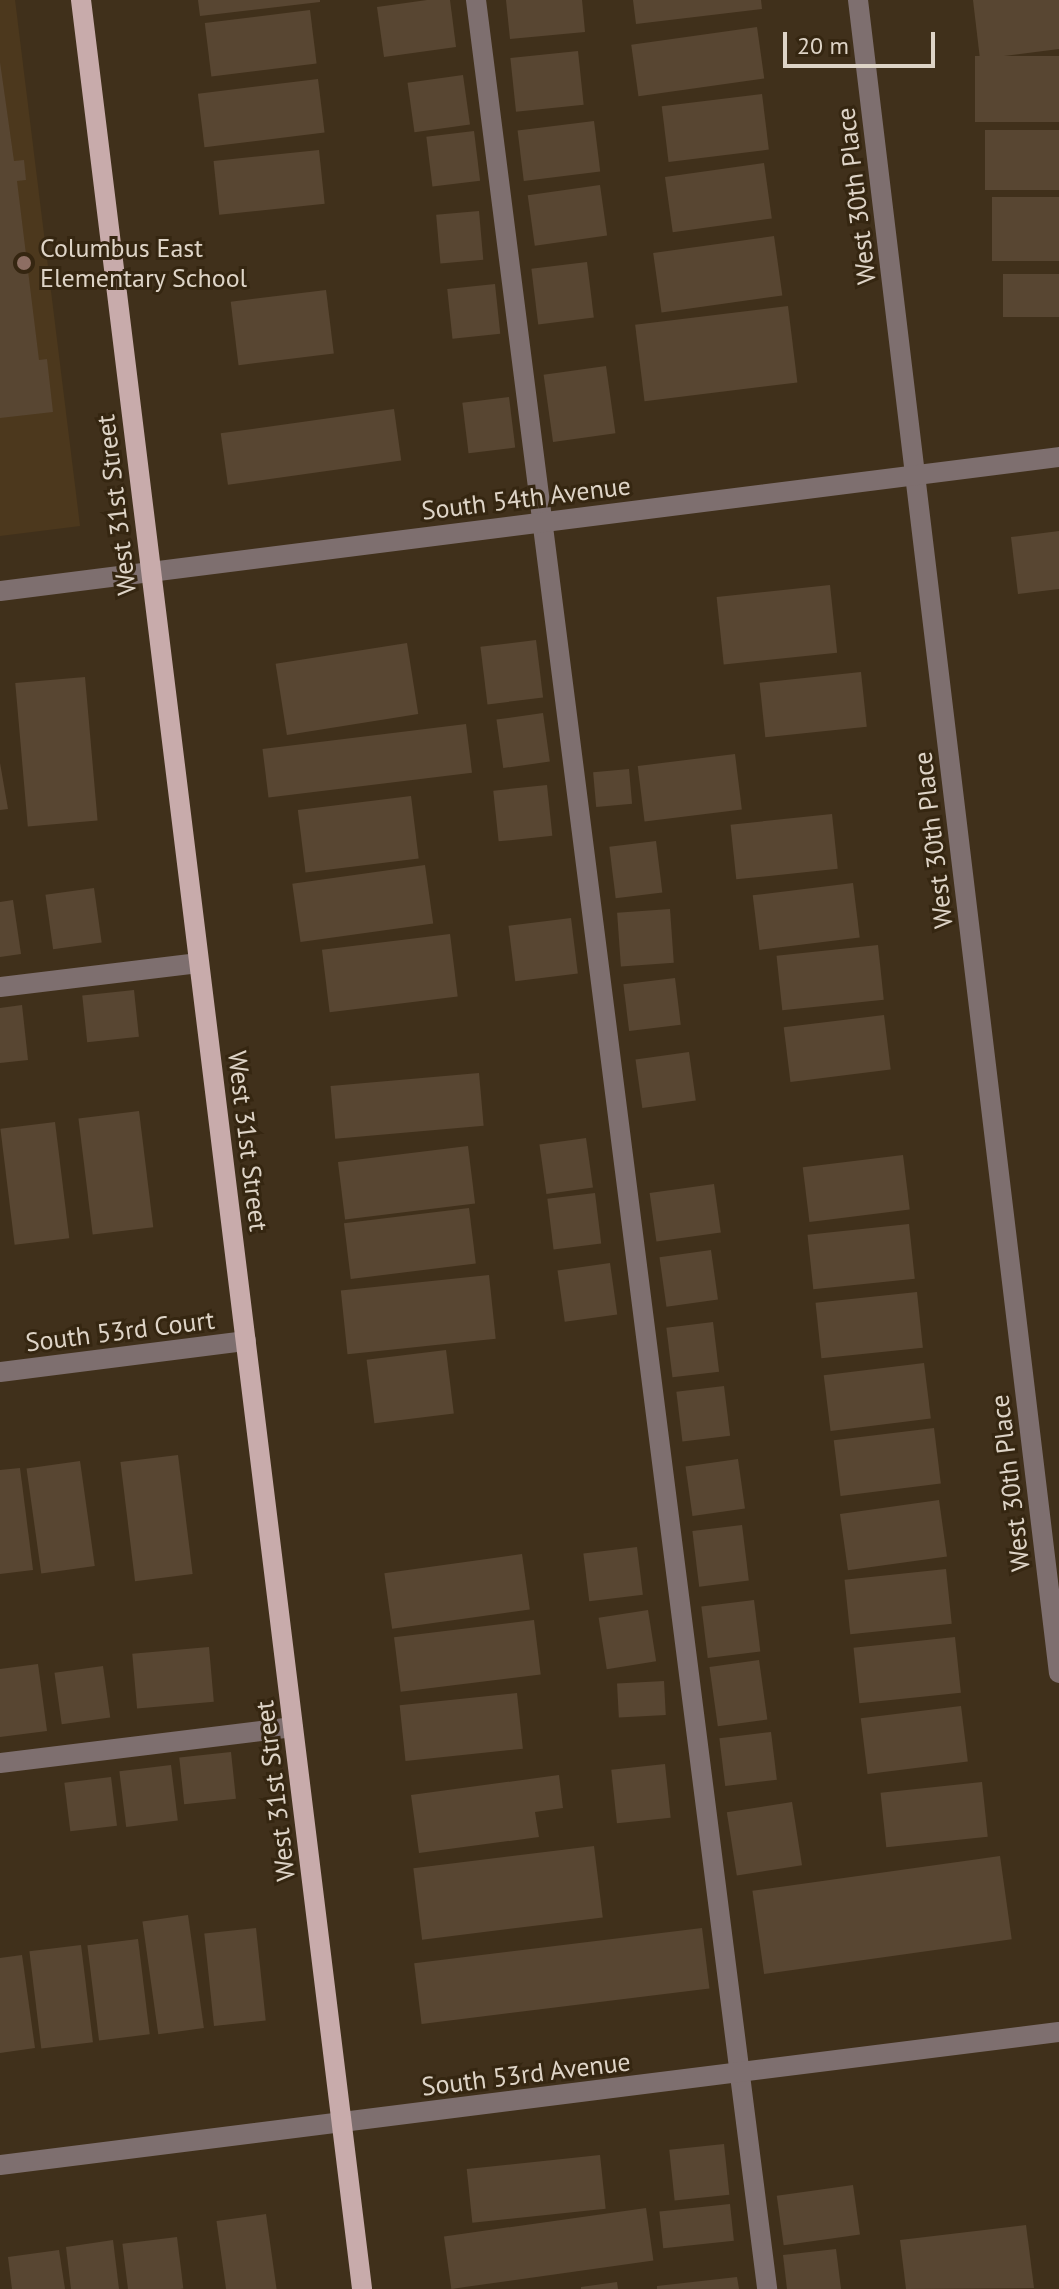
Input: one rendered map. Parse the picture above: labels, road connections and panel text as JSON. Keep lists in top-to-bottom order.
{
  "streets": {
    "main road": ["West 31st Street"],
    "street": [
      "West 30th Place",
      "South 54th Avenue",
      "South 53rd Court",
      "South 53rd Avenue"
    ]
  },
  "crossings": [
    ["West 30th Place", "South 54th Avenue"],
    ["South 54th Avenue", "West 31st Street"],
    ["West 31st Street", "South 53rd Court"],
    ["West 31st Street", "South 53rd Avenue"]
  ],
  "places": ["Columbus East Elementary School"],
  "scale_bar": "20 m"
}
